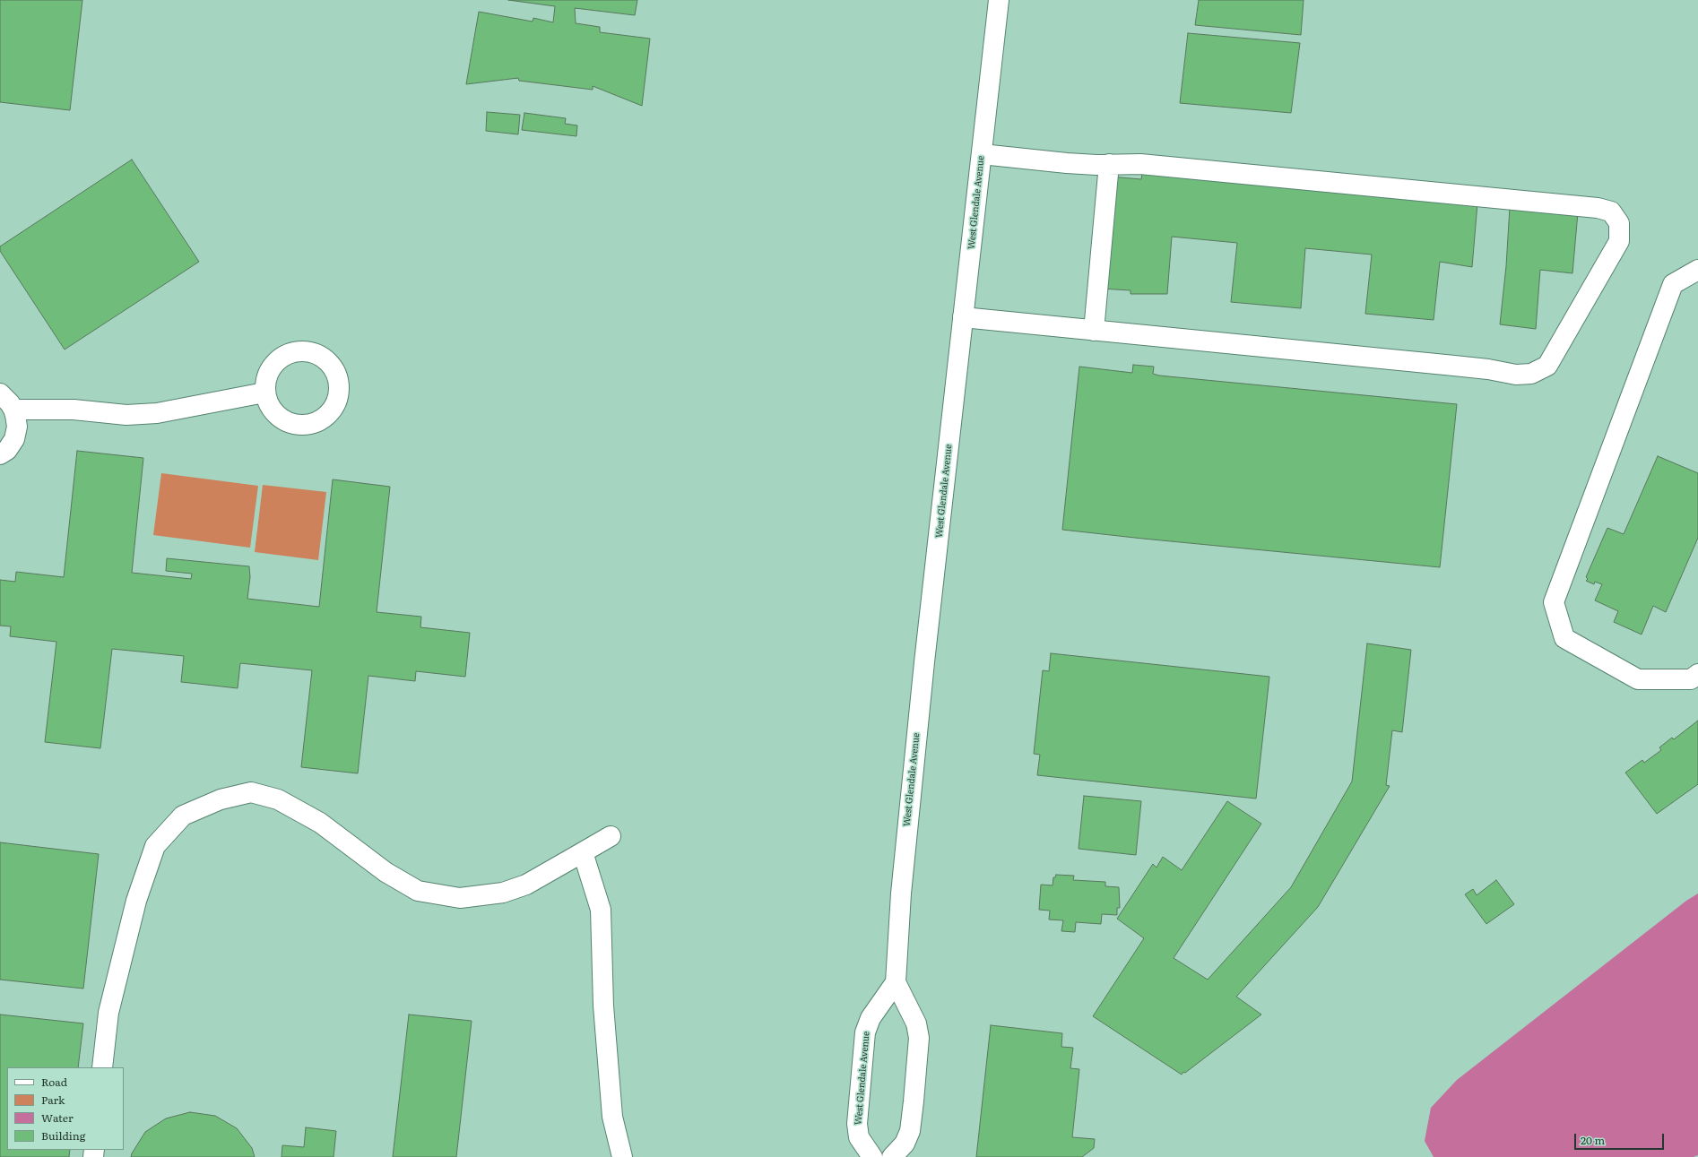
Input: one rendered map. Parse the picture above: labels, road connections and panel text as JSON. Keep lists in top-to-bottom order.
{
  "streets": {
    "main road": ["West Glendale Avenue"]
  },
  "legend": [
    "Road",
    "Park",
    "Water",
    "Building"
  ],
  "scale_bar": "20 m"
}
